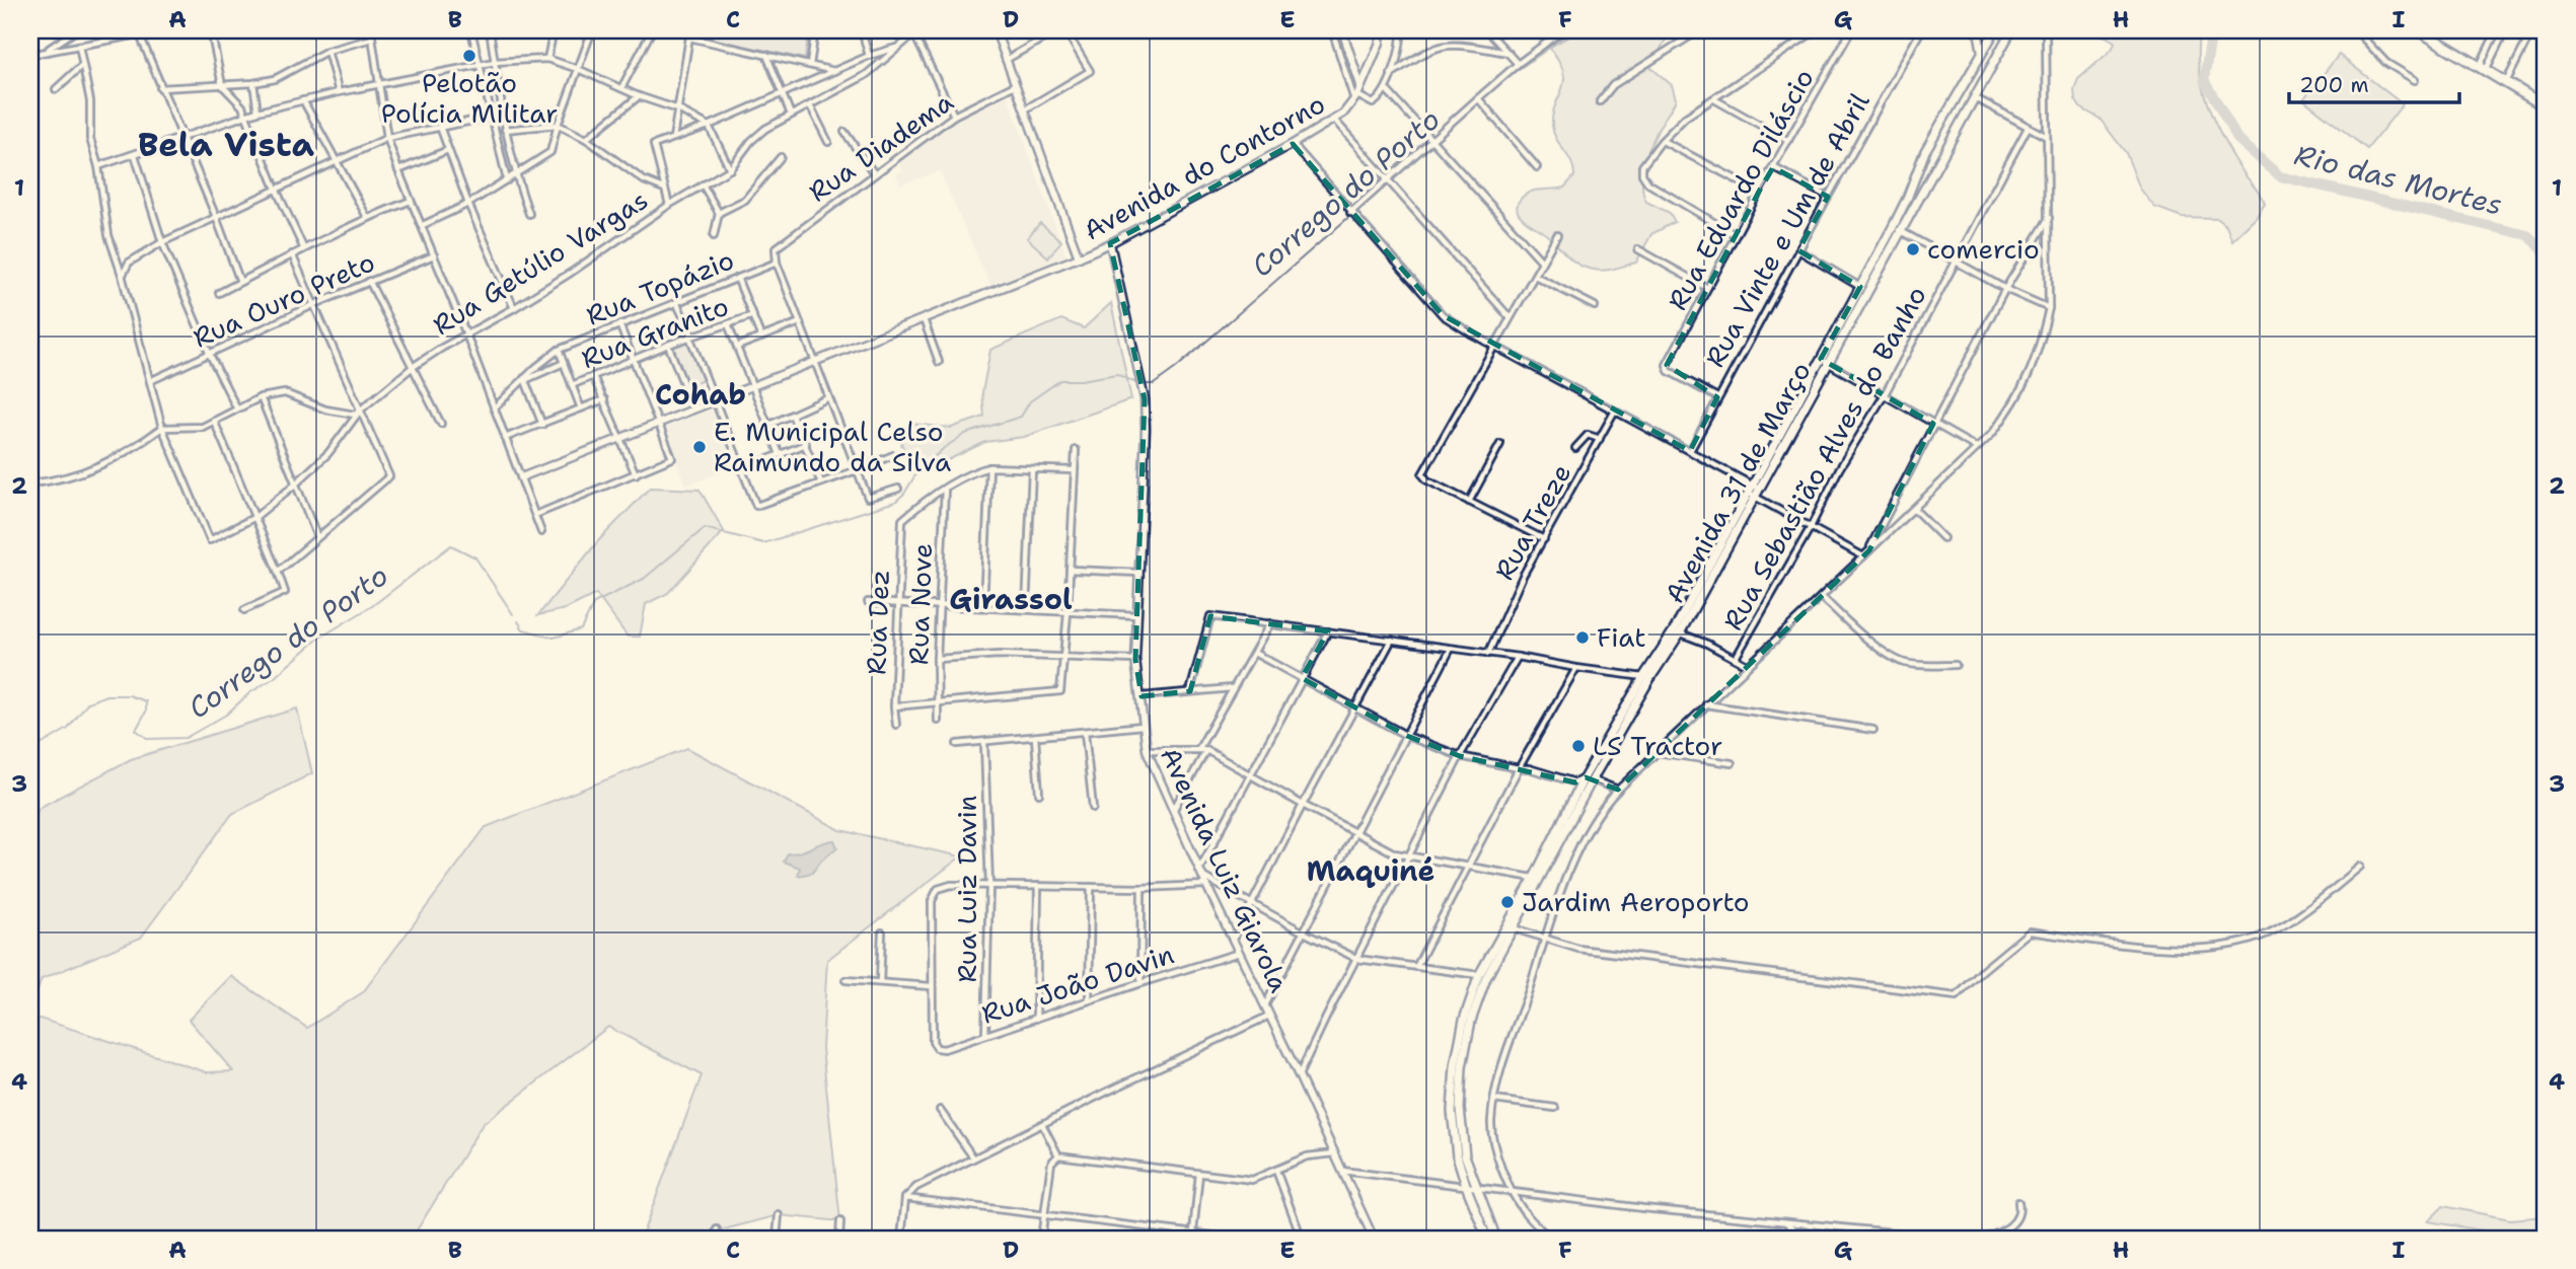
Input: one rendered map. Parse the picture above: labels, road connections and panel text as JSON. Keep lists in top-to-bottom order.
{
  "streets": {
    "main road": ["Avenida 31 de Março"],
    "street": [
      "Rua Diadema",
      "Avenida do Contorno",
      "Rua Eduardo Diláscio",
      "Rua Vinte e Um de Abril",
      "Rua Getúlio Vargas",
      "Rua Topázio",
      "Rua Ouro Preto",
      "Rua Granito",
      "Rua Sebastião Alves do Banho",
      "Rua Treze",
      "Rua Nove",
      "Rua Dez",
      "Avenida Luiz Giarola",
      "Rua Luiz Davin",
      "Rua João Davin"
    ]
  },
  "crossings": [
    ["Rua Diadema", "Rua Topázio"],
    ["Avenida do Contorno", "Avenida Luiz Giarola"],
    ["Rua Eduardo Diláscio", "Rua Vinte e Um de Abril"],
    ["Rua Nove", "Rua Dez"],
    ["Avenida Luiz Giarola", "Rua João Davin"],
    ["Rua Luiz Davin", "Rua João Davin"]
  ],
  "districts": [
    "Bela Vista",
    "Cohab",
    "Girassol",
    "Maquiné"
  ],
  "water": ["Rio das Mortes", "Corrego do Porto"],
  "places": [
    "Pelotão Polícia Militar",
    "comercio",
    "E. Municipal Celso Raimundo da Silva",
    "Fiat",
    "LS Tractor",
    "Jardim Aeroporto"
  ],
  "scale_bar": "200 m",
  "grid": {
    "columns": [
      "A",
      "B",
      "C",
      "D",
      "E",
      "F",
      "G",
      "H",
      "I"
    ],
    "rows": [
      "1",
      "2",
      "3",
      "4"
    ]
  }
}
